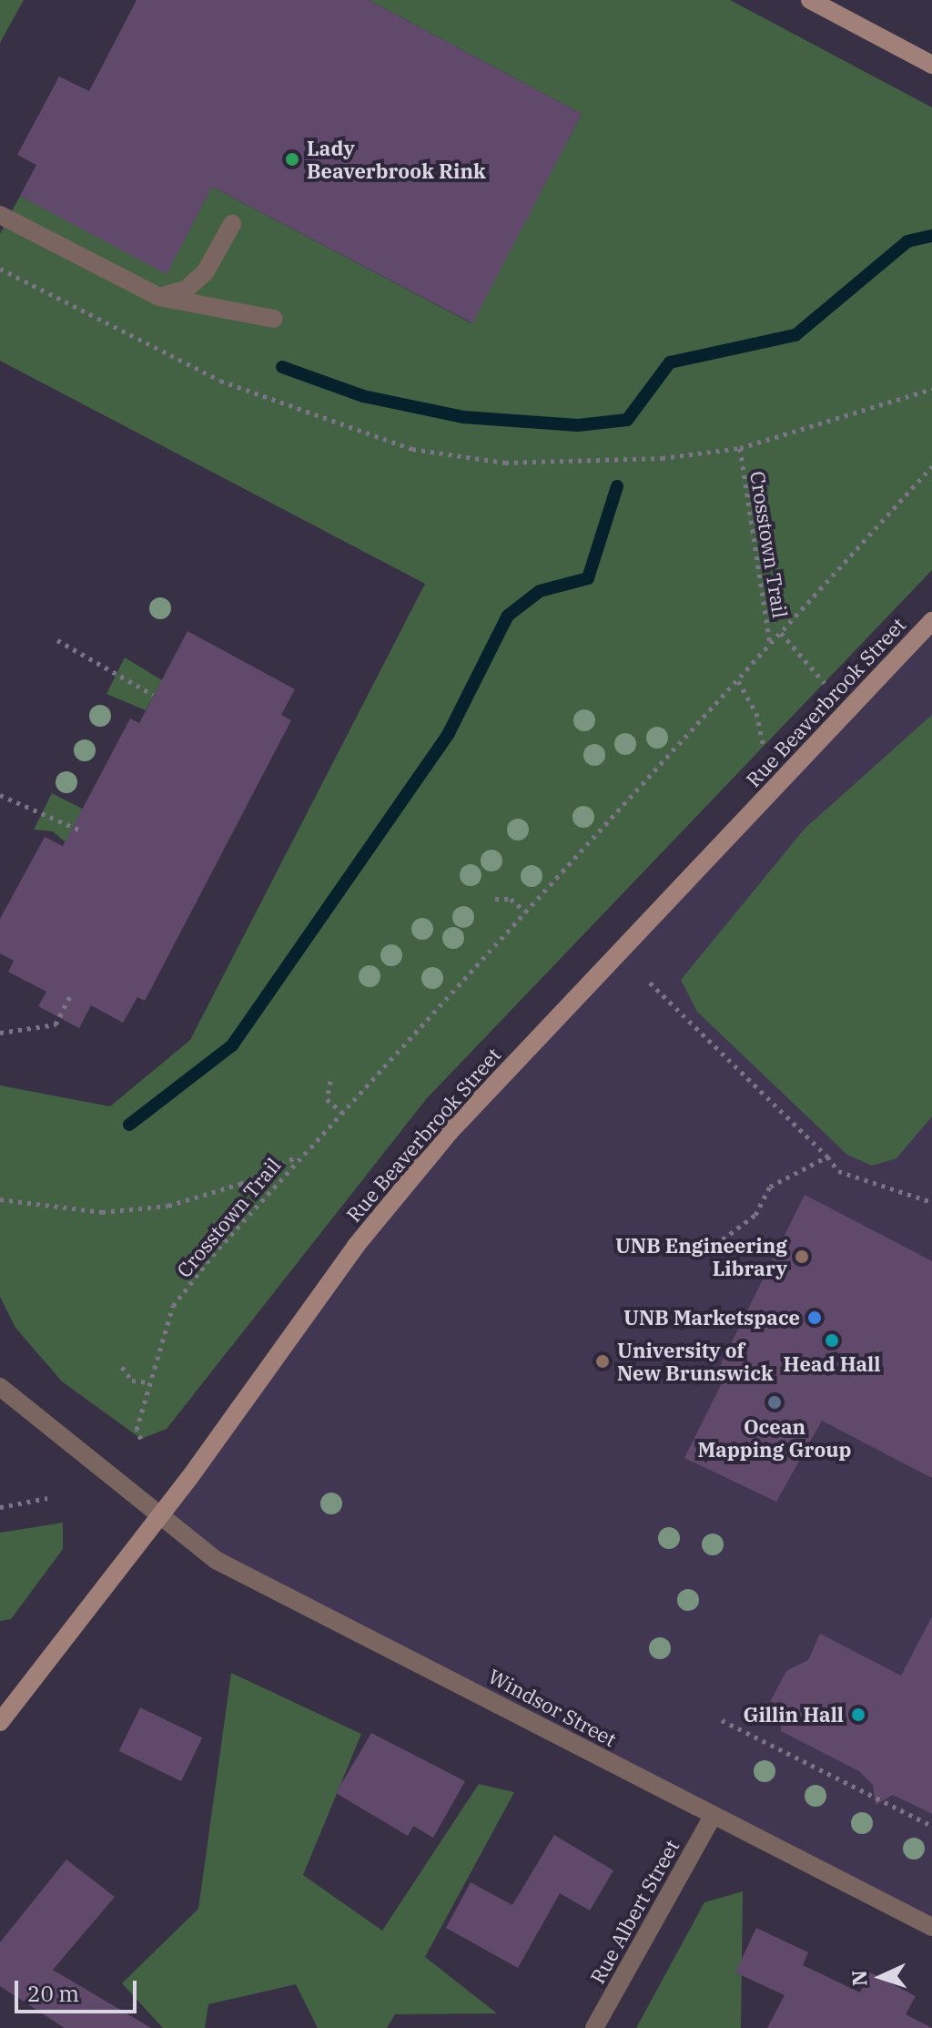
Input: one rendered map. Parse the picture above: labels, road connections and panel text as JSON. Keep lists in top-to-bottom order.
{
  "streets": {
    "street": ["Rue Beaverbrook Street", "Windsor Street", "Rue Albert Street"],
    "path": ["Crosstown Trail"]
  },
  "crossings": [
    ["Rue Beaverbrook Street", "Windsor Street"],
    ["Windsor Street", "Rue Albert Street"]
  ],
  "places": [
    "Lady Beaverbrook Rink",
    "UNB Engineering Library",
    "UNB Marketspace",
    "Head Hall",
    "University of New Brunswick",
    "Ocean Mapping Group",
    "Gillin Hall"
  ],
  "scale_bar": "20 m",
  "north": "left"
}
